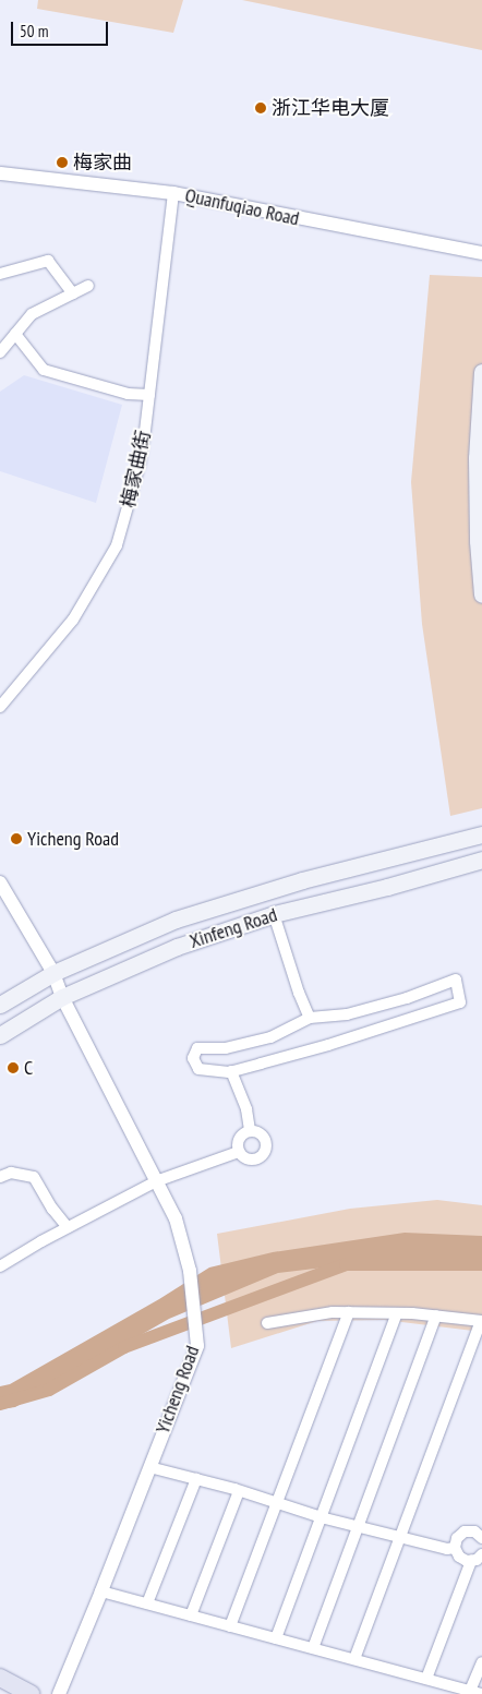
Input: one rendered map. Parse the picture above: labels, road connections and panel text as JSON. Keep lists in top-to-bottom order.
{
  "streets": {
    "main road": ["Xinfeng Road"],
    "street": ["Quanfuqiao Road", "梅家曲街", "Yicheng Road"]
  },
  "crossings": [
    ["Quanfuqiao Road", "梅家曲街"],
    ["Xinfeng Road", "Yicheng Road"]
  ],
  "places": [
    "浙江华电大厦",
    "梅家曲",
    "Yicheng Road",
    "C"
  ],
  "scale_bar": "50 m"
}
